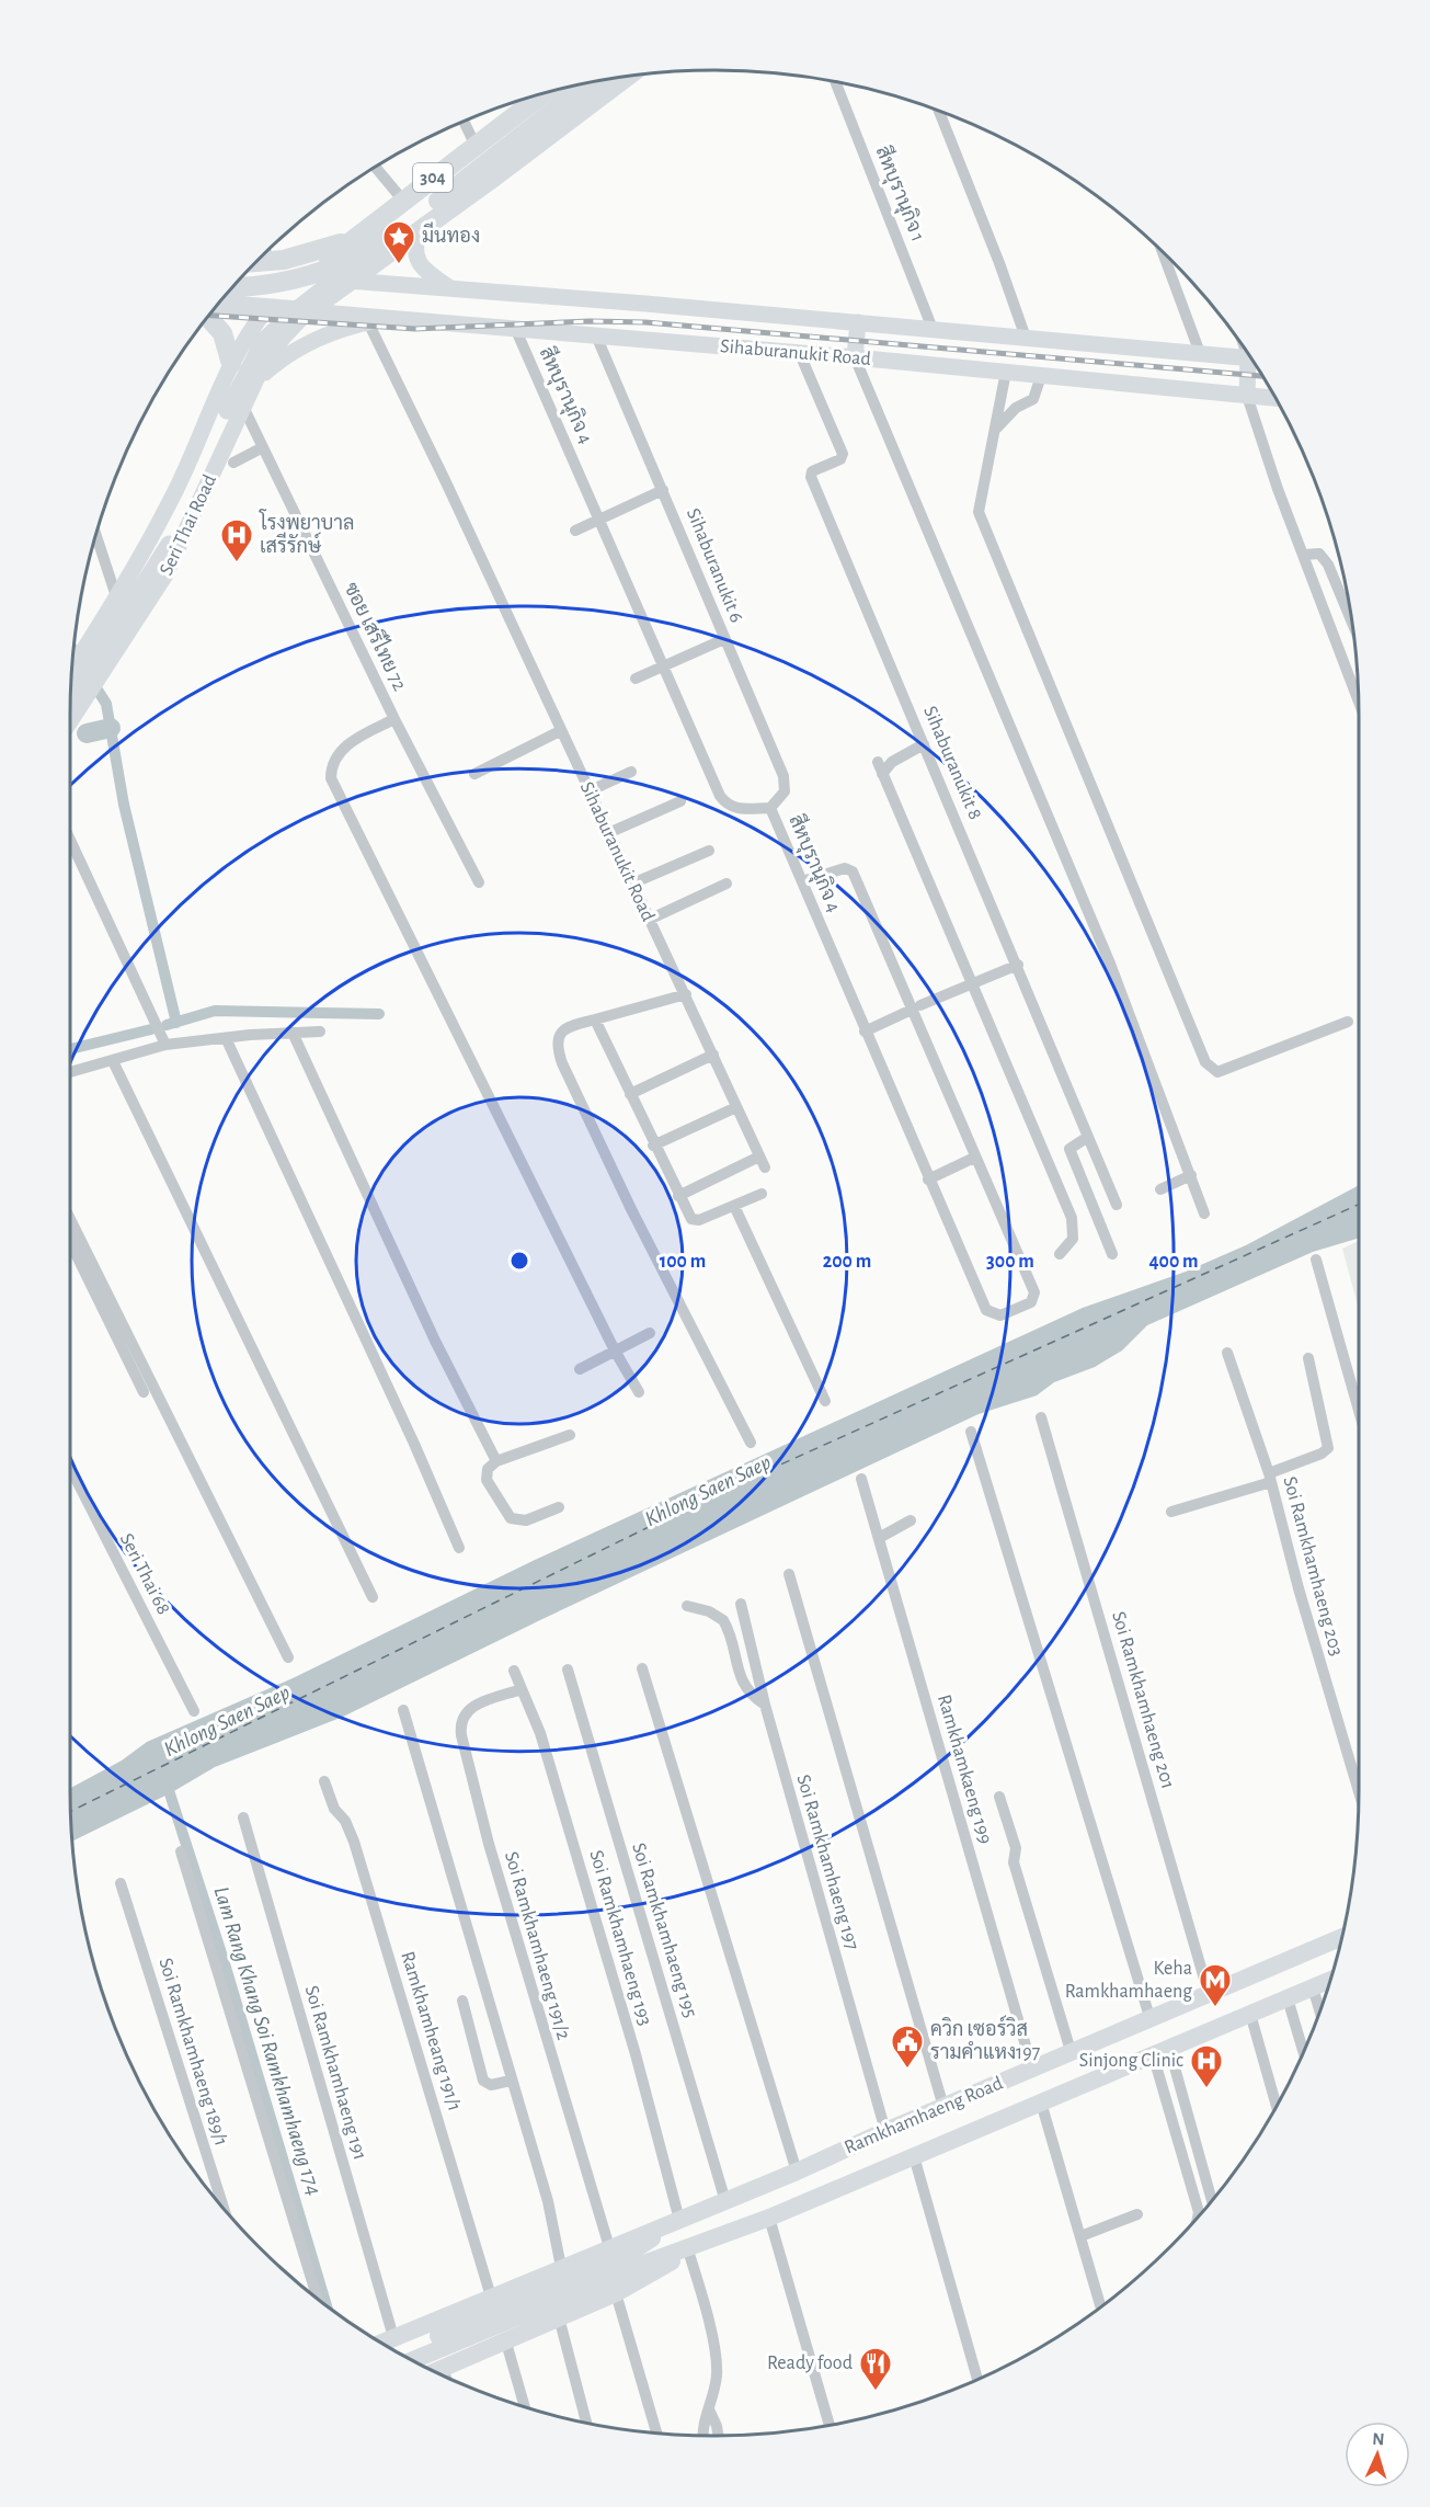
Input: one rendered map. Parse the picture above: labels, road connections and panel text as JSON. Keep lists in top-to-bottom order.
{
  "streets": {
    "highway": ["304"],
    "main road": ["Sihaburanukit Road", "Seri Thai Road", "Ramkhamhaeng Road"],
    "street": [
      "สีหบุรานุกิจ 1",
      "สีหบุรานุกิจ 4",
      "Sihaburanukit 6",
      "ซอย เสรีไทย 72",
      "Sihaburanukit 8",
      "Soi Ramkhamhaeng 203",
      "Seri Thai 68",
      "Soi Ramkhamhaeng 201",
      "Ramkhamkaeng 199",
      "Soi Ramkhamhaeng 197",
      "Soi Ramkhamhaeng 195",
      "Soi Ramkhamhaeng 193",
      "Soi Ramkhamhaeng 191/2",
      "Ramkhamheang 191/1",
      "Soi Ramkhamhaeng 189/1",
      "Soi Ramkhamhaeng 191"
    ]
  },
  "crossings": [
    ["304", "Sihaburanukit Road"],
    ["304", "Seri Thai Road"],
    ["สีหบุรานุกิจ 1", "Sihaburanukit Road"],
    ["Sihaburanukit Road", "สีหบุรานุกิจ 4"],
    ["Sihaburanukit Road", "Seri Thai Road"],
    ["Sihaburanukit Road", "Sihaburanukit 6"],
    ["Sihaburanukit Road", "Sihaburanukit 8"],
    ["สีหบุรานุกิจ 4", "Sihaburanukit 6"],
    ["Seri Thai Road", "ซอย เสรีไทย 72"],
    ["Soi Ramkhamhaeng 201", "Ramkhamhaeng Road"],
    ["Ramkhamkaeng 199", "Ramkhamhaeng Road"],
    ["Soi Ramkhamhaeng 197", "Ramkhamhaeng Road"],
    ["Soi Ramkhamhaeng 195", "Ramkhamhaeng Road"],
    ["Soi Ramkhamhaeng 193", "Soi Ramkhamhaeng 191/2"],
    ["Soi Ramkhamhaeng 193", "Ramkhamhaeng Road"],
    ["Soi Ramkhamhaeng 191/2", "Ramkhamhaeng Road"],
    ["Ramkhamheang 191/1", "Ramkhamhaeng Road"],
    ["Soi Ramkhamhaeng 191", "Ramkhamhaeng Road"]
  ],
  "water": ["Khlong Saen Saep", "Lam Rang Khang Soi Ramkhamhaeng 174"],
  "places": {
    "place": ["มีนทอง"],
    "hospital": ["โรงพยาบาล เสรีรักษ์", "Sinjong Clinic"],
    "metro station": ["Keha Ramkhamhaeng"],
    "public building": ["ควิก เซอร์วิส รามคำแหง197"],
    "restaurant": ["Ready food"]
  },
  "north": "top",
  "rings": [
    "100 m",
    "200 m",
    "300 m",
    "400 m"
  ]
}
